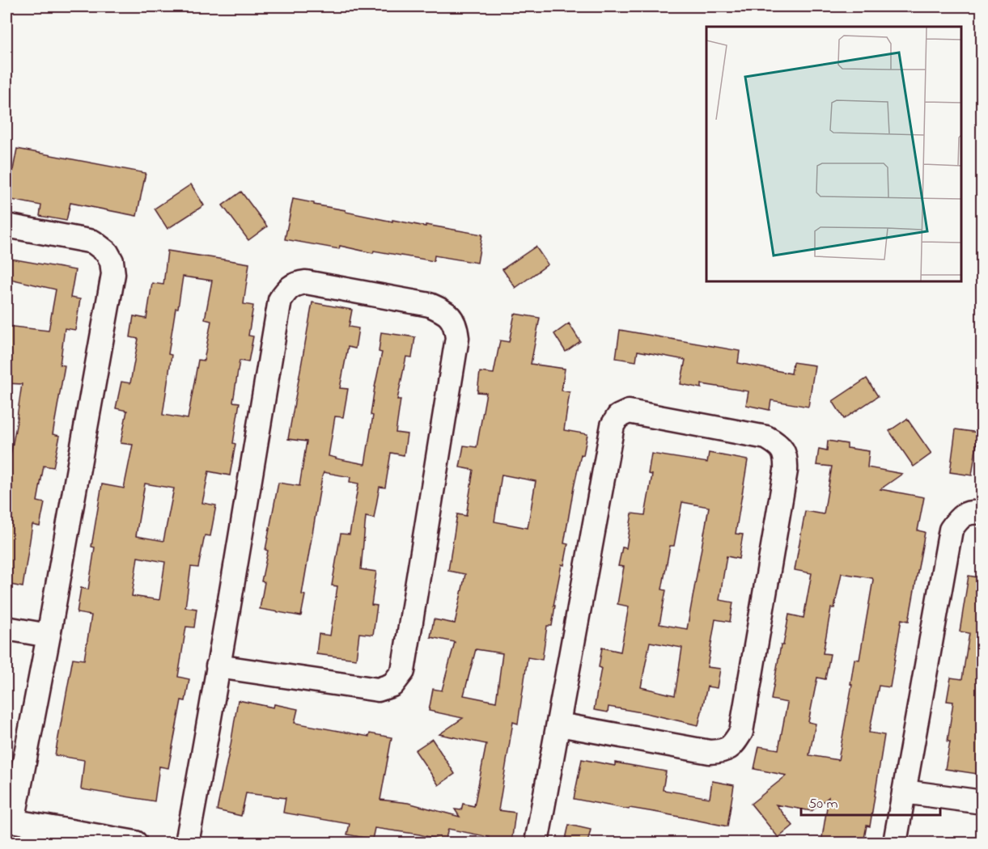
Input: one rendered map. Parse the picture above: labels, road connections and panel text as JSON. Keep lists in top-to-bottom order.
{
  "scale_bar": "50 m"
}
